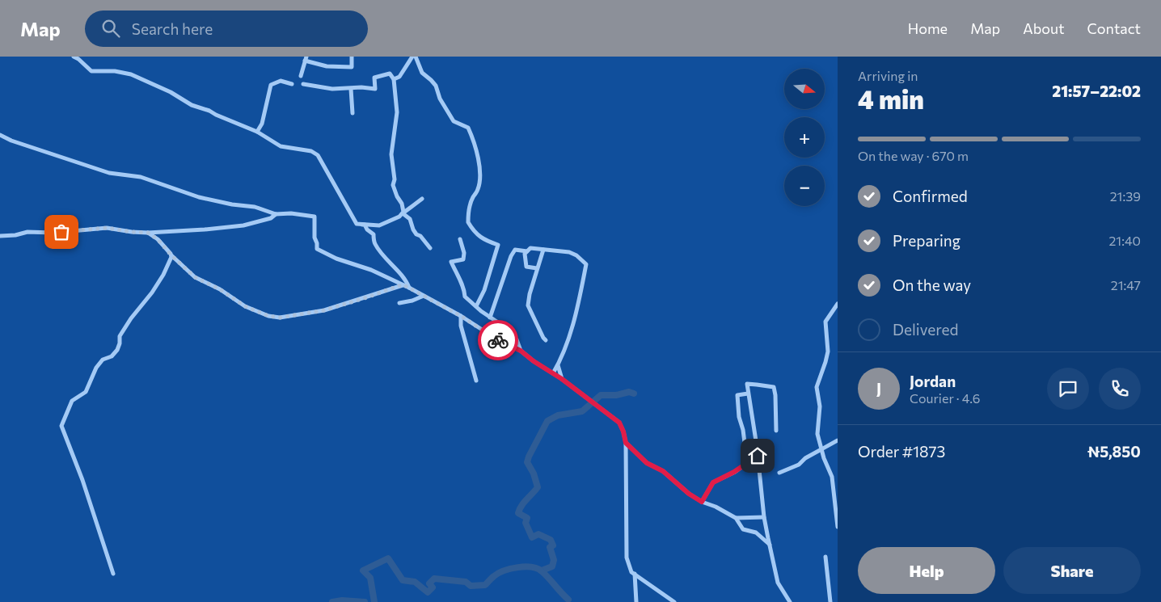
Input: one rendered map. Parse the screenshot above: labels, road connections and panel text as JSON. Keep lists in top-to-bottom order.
{
  "north": "right",
  "page": {
    "header": "Map",
    "search": "Search here",
    "nav": [
      "Home",
      "Map",
      "About",
      "Contact"
    ],
    "heading": ["4 min", "Arriving in", "21:57–22:02"],
    "panel": [
      "Jordan",
      "Courier · 4.6",
      "Order #1873",
      "₦5,850"
    ],
    "map_buttons": ["+", "−"],
    "bar": "On the way · 670 m",
    "list": [
      ["Confirmed", "21:39"],
      ["Preparing", "21:40"],
      ["On the way", "21:47"],
      "Delivered"
    ],
    "round": "J",
    "buttons": ["Help", "Share"]
  }
}
